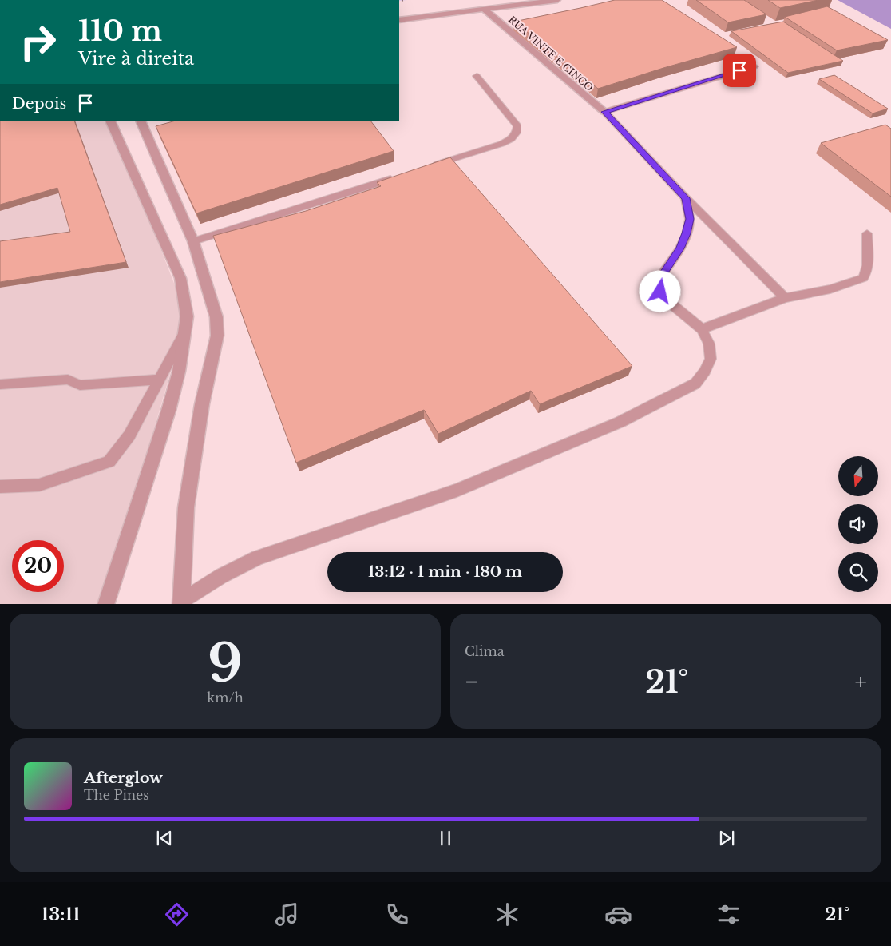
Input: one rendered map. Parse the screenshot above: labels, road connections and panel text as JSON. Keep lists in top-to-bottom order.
{
  "streets": {
    "street": ["RUA VINTE E CINCO"]
  },
  "north": "bottom",
  "page": {
    "turn": ["110 m", "Vire à direita"],
    "then": "Depois",
    "limit": "20",
    "trip": "13:12 · 1 min · 180 m",
    "tile": [
      ["9", "km/h"],
      "Clima"
    ],
    "heat": ["−", "21°", "+"],
    "song": ["Afterglow", "The Pines"],
    "tabs": ["13:11", "21°"]
  }
}
